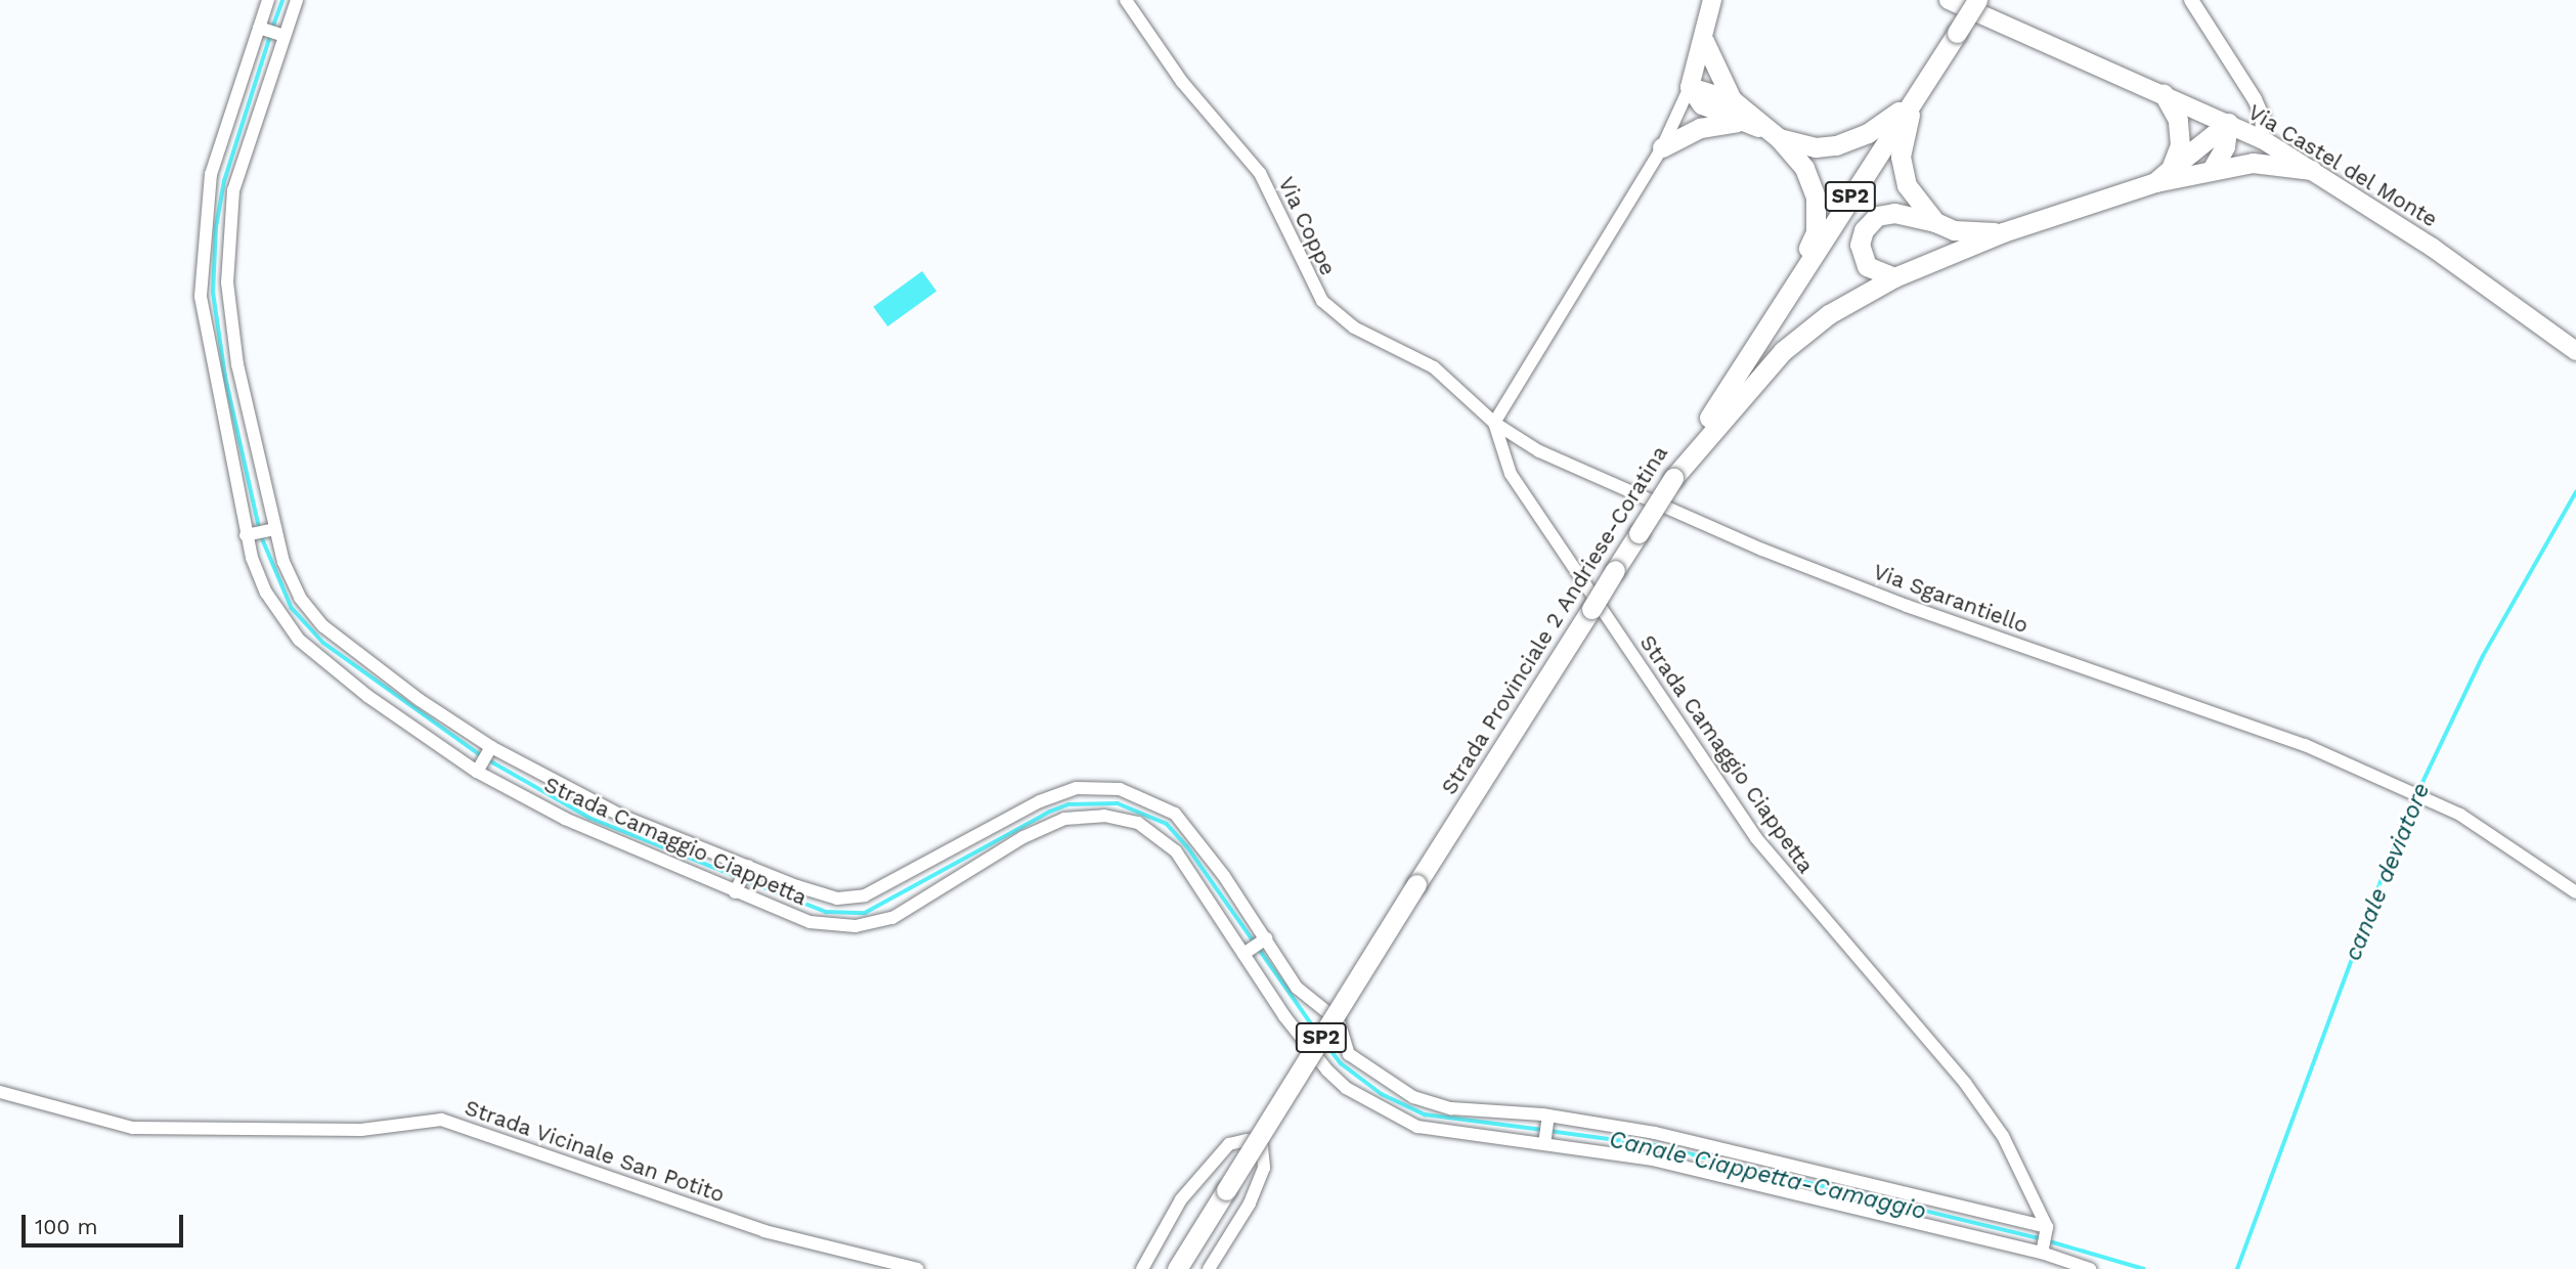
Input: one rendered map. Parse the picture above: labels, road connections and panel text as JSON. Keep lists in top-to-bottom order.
{
  "streets": {
    "main road": ["Via Castel del Monte", "SP2", "Strada Provinciale 2 Andriese-Coratina"],
    "street": [
      "Via Coppe",
      "Via Sgarantiello",
      "Strada Camaggio Ciappetta",
      "Strada Vicinale San Potito"
    ]
  },
  "crossings": [
    ["Via Coppe", "Via Sgarantiello"],
    ["Via Coppe", "Strada Camaggio Ciappetta"],
    ["Via Sgarantiello", "Strada Camaggio Ciappetta"]
  ],
  "water": ["canale deviatore", "Canale Ciappetta-Camaggio"],
  "scale_bar": "100 m"
}
